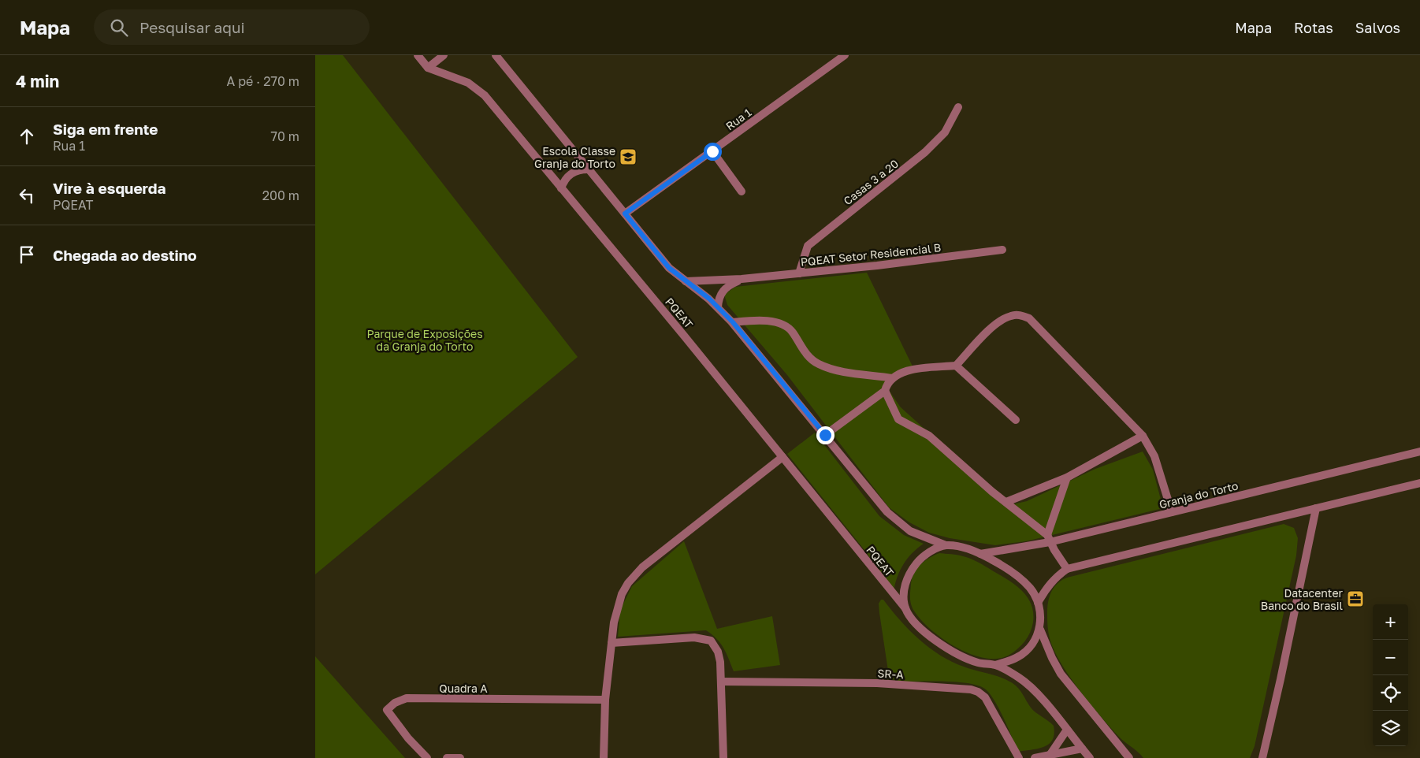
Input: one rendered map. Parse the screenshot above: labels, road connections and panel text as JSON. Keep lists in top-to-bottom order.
{
  "streets": {
    "street": [
      "Rua 1",
      "Casas 3 a 20",
      "PQEAT Setor Residencial B",
      "PQEAT",
      "Granja do Torto",
      "SR-A",
      "Quadra A"
    ]
  },
  "crossings": [
    ["Casas 3 a 20", "PQEAT Setor Residencial B"],
    ["PQEAT", "Granja do Torto"]
  ],
  "parks": ["Parque de Exposições da Granja do Torto"],
  "places": {
    "school or university": ["Escola Classe Granja do Torto"],
    "office": ["Datacenter Banco do Brasil"]
  },
  "page": {
    "header": "Mapa",
    "search": "Pesquisar aqui",
    "nav": ["Mapa", "Rotas", "Salvos"],
    "heading": ["4 min", "A pé · 270 m"],
    "list": [
      ["Siga em frente", "Rua 1", "70 m"],
      ["Vire à esquerda", "PQEAT", "200 m"],
      "Chegada ao destino"
    ],
    "map_buttons": ["+", "−"]
  }
}
